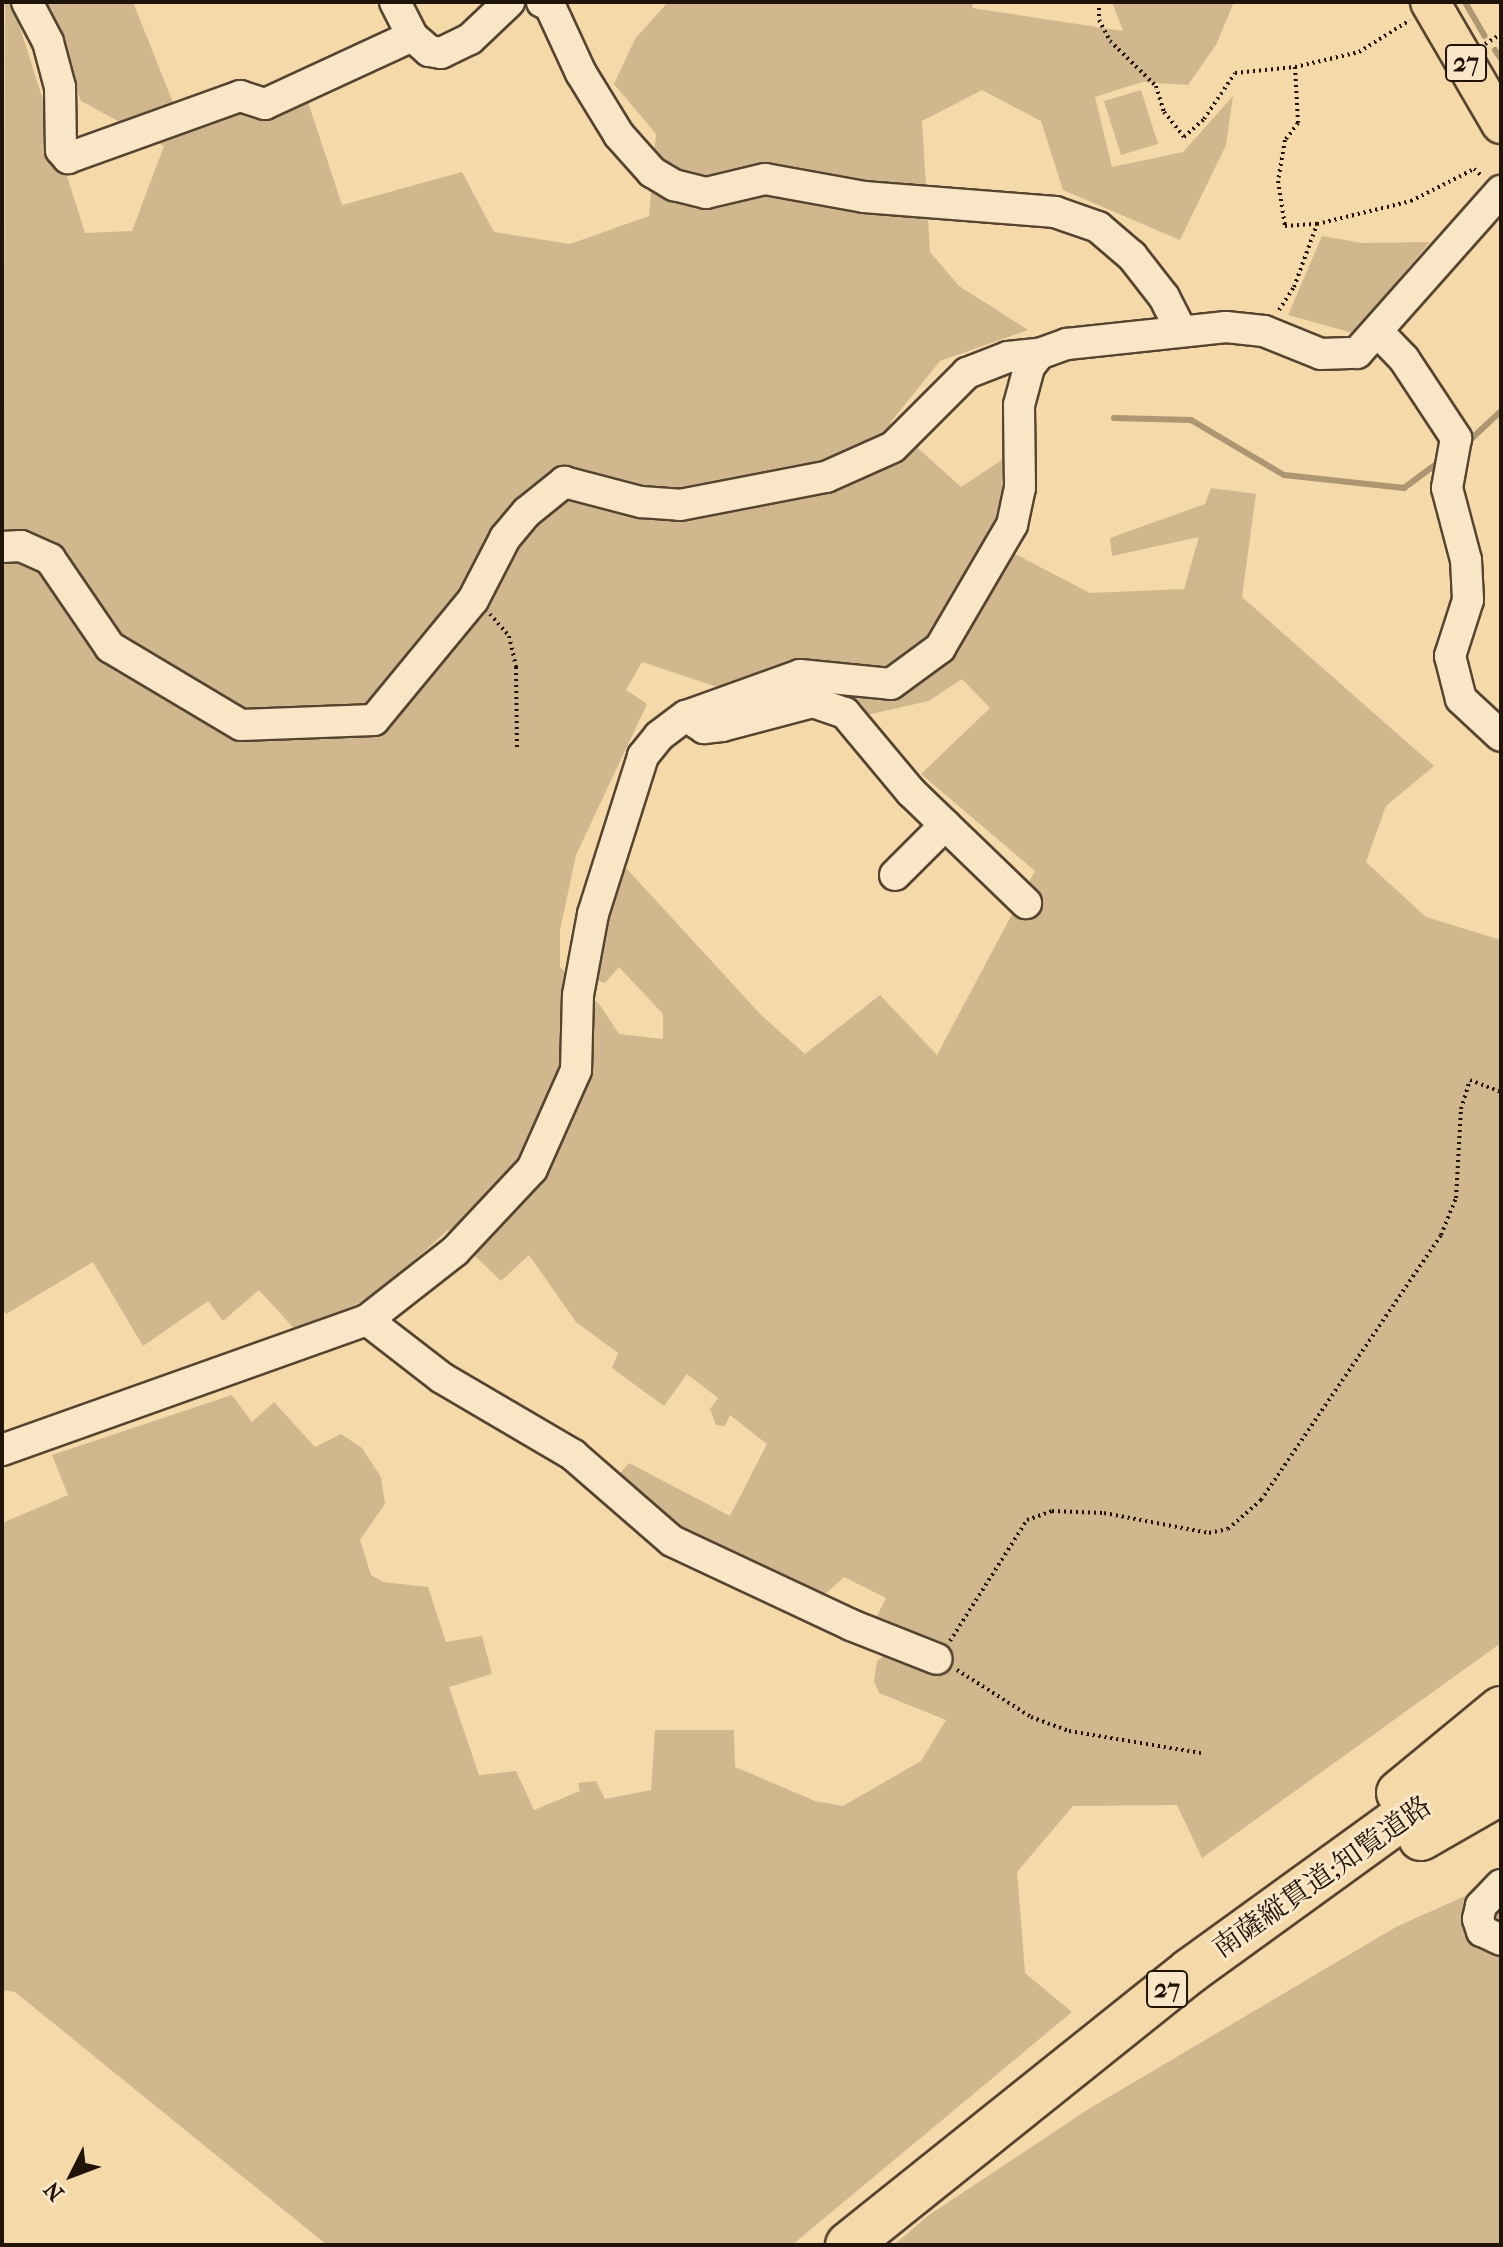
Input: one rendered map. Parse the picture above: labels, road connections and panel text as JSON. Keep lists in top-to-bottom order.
{
  "streets": {
    "highway": ["27", "南薩縦貫道;知覧道路"]
  },
  "north": "bottom left"
}
